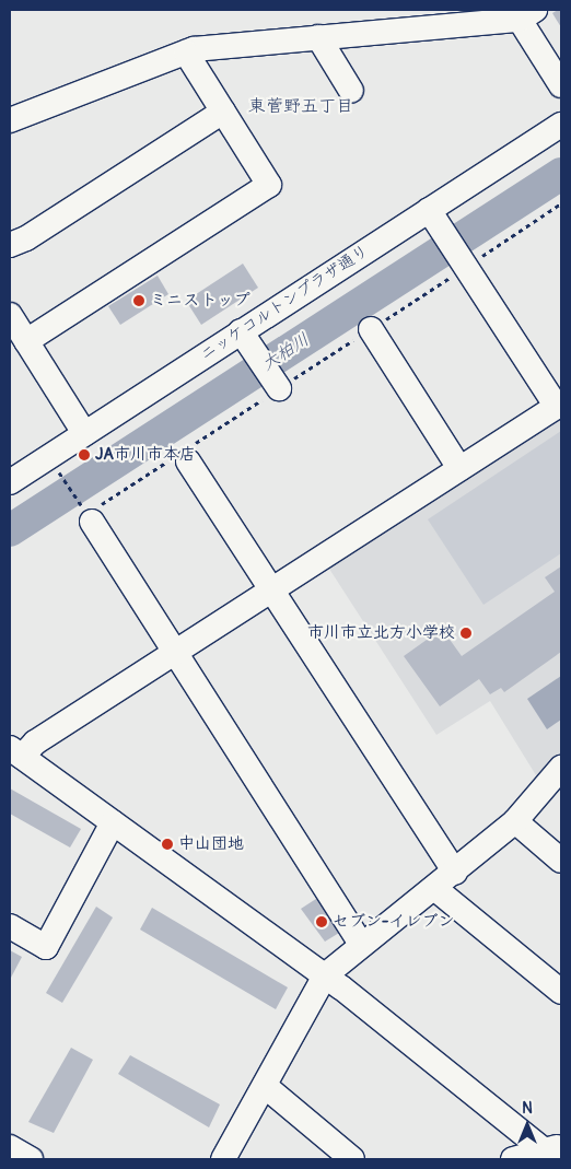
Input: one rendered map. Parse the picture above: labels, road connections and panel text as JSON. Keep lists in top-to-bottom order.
{
  "streets": {
    "street": ["ニッケコルトンプラザ通り"]
  },
  "districts": ["東菅野五丁目"],
  "water": ["大柏川"],
  "places": [
    "ミニストップ",
    "JA市川市本店",
    "市川市立北方小学校",
    "中山団地",
    "セブン-イレブン"
  ],
  "north": "top"
}
